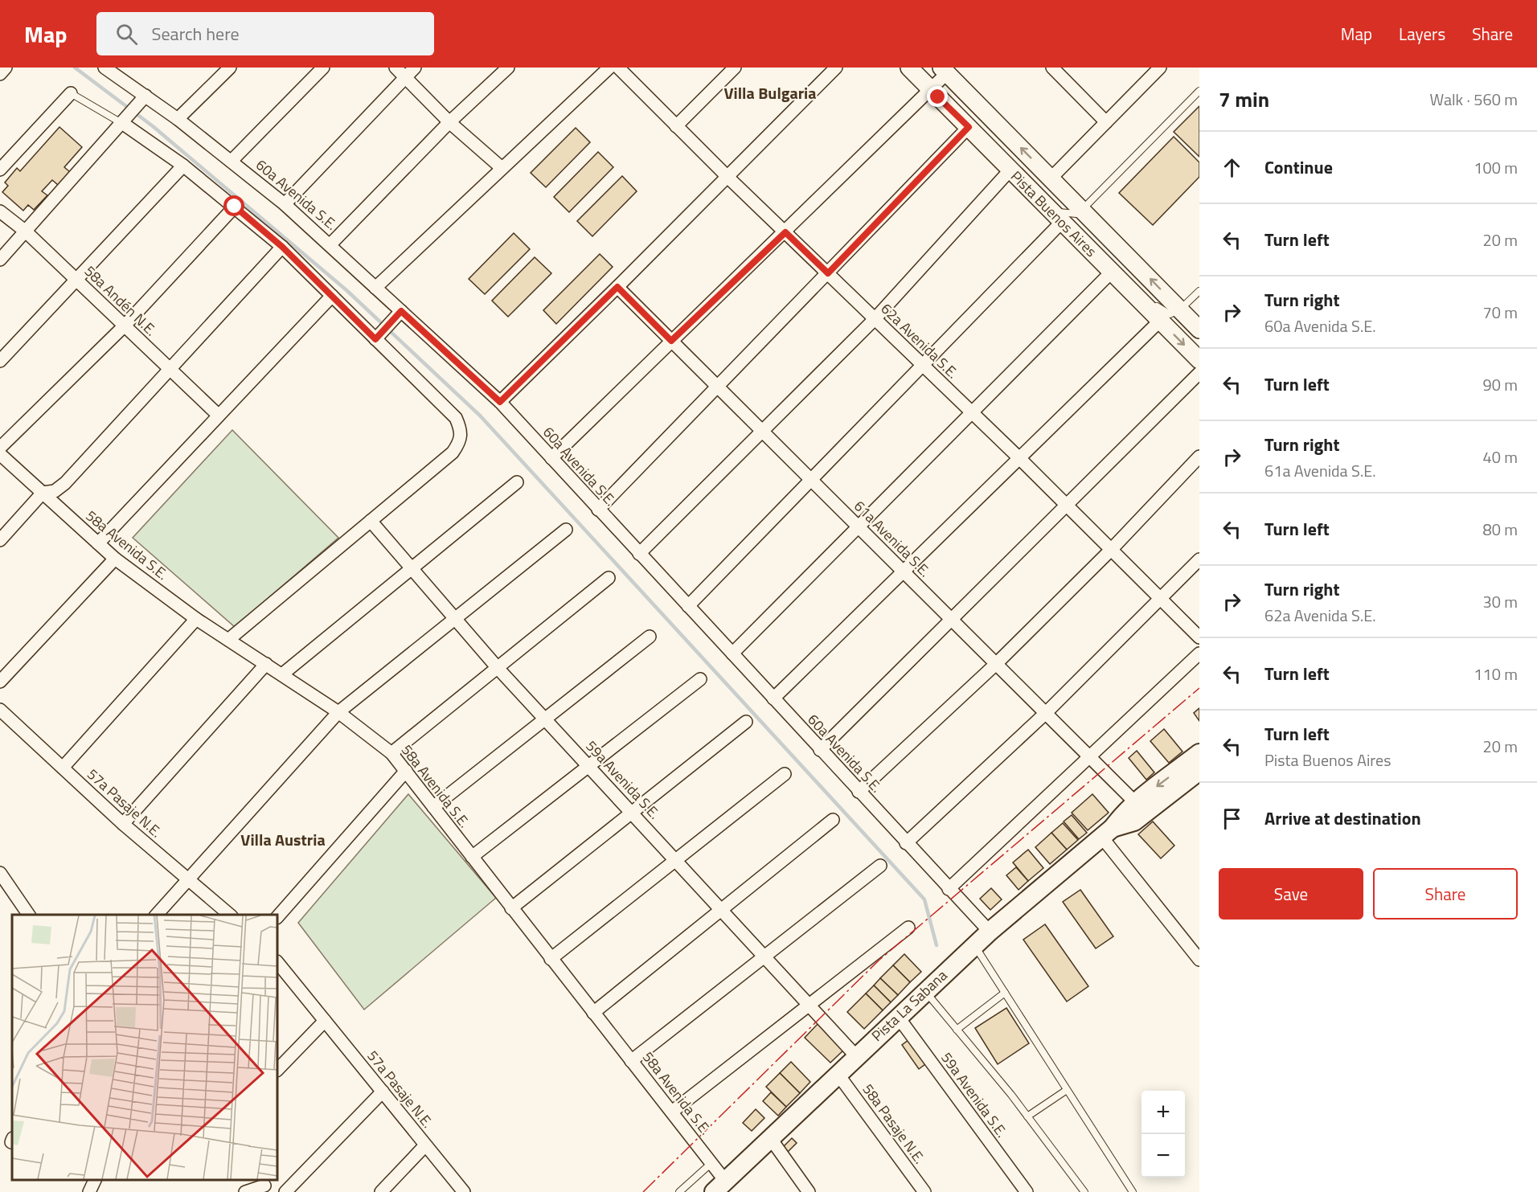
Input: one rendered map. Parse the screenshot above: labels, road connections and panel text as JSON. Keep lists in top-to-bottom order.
{
  "streets": {
    "main road": ["Pista Buenos Aires", "Pista La Sabana"],
    "street": [
      "60a Avenida S.E.",
      "58a Andén N.E.",
      "62a Avenida S.E.",
      "61a Avenida S.E.",
      "58a Avenida S.E.",
      "59a Avenida S.E.",
      "57a Pasaje N.E.",
      "58a Pasaje N.E."
    ]
  },
  "crossings": [
    ["60a Avenida S.E.", "Pista La Sabana"],
    ["61a Avenida S.E.", "Pista La Sabana"],
    ["58a Avenida S.E.", "Pista La Sabana"],
    ["59a Avenida S.E.", "Pista La Sabana"],
    ["Pista La Sabana", "58a Pasaje N.E."]
  ],
  "districts": ["Villa Bulgaria", "Villa Austria"],
  "page": {
    "header": "Map",
    "search": "Search here",
    "nav": ["Map", "Layers", "Share"],
    "heading": ["7 min", "Walk · 560 m"],
    "list": [
      ["Continue", "100 m"],
      ["Turn left", "20 m"],
      ["Turn right", "60a Avenida S.E.", "70 m"],
      ["Turn left", "90 m"],
      ["Turn right", "61a Avenida S.E.", "40 m"],
      ["Turn left", "80 m"],
      ["Turn right", "62a Avenida S.E.", "30 m"],
      ["Turn left", "110 m"],
      ["Turn left", "Pista Buenos Aires", "20 m"],
      "Arrive at destination"
    ],
    "buttons": ["Save", "Share"],
    "map_buttons": ["+", "−"]
  }
}
